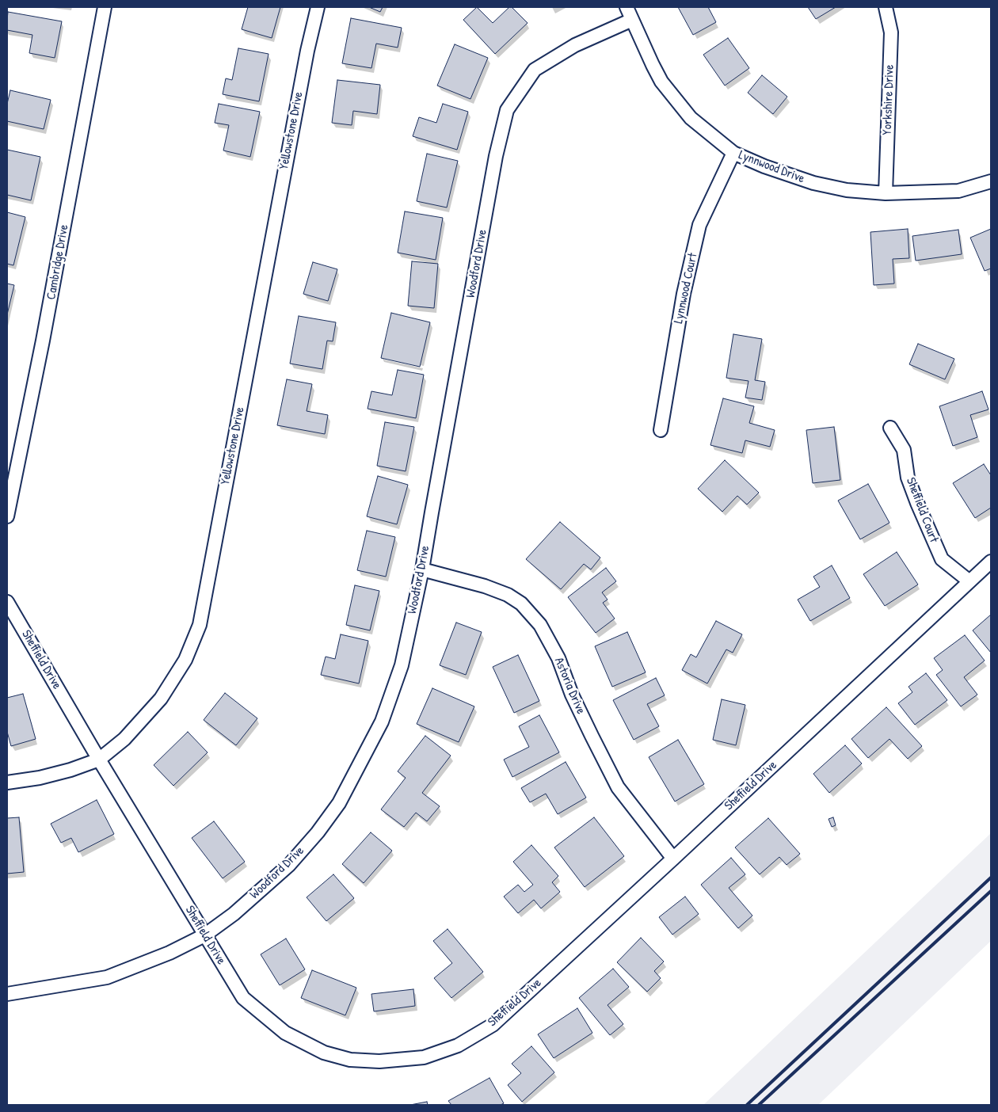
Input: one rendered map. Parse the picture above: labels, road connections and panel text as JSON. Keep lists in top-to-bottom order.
{
  "streets": {
    "street": [
      "Yorkshire Drive",
      "Yellowstone Drive",
      "Lynnwood Drive",
      "Cambridge Drive",
      "Woodford Drive",
      "Lynnwood Court",
      "Sheffield Court",
      "Sheffield Drive",
      "Astoria Drive"
    ]
  },
  "crossings": [
    ["Yorkshire Drive", "Lynnwood Drive"],
    ["Yellowstone Drive", "Sheffield Drive"],
    ["Lynnwood Drive", "Woodford Drive"],
    ["Lynnwood Drive", "Lynnwood Court"],
    ["Woodford Drive", "Sheffield Drive"],
    ["Woodford Drive", "Astoria Drive"],
    ["Sheffield Court", "Sheffield Drive"],
    ["Sheffield Drive", "Astoria Drive"]
  ]
}
